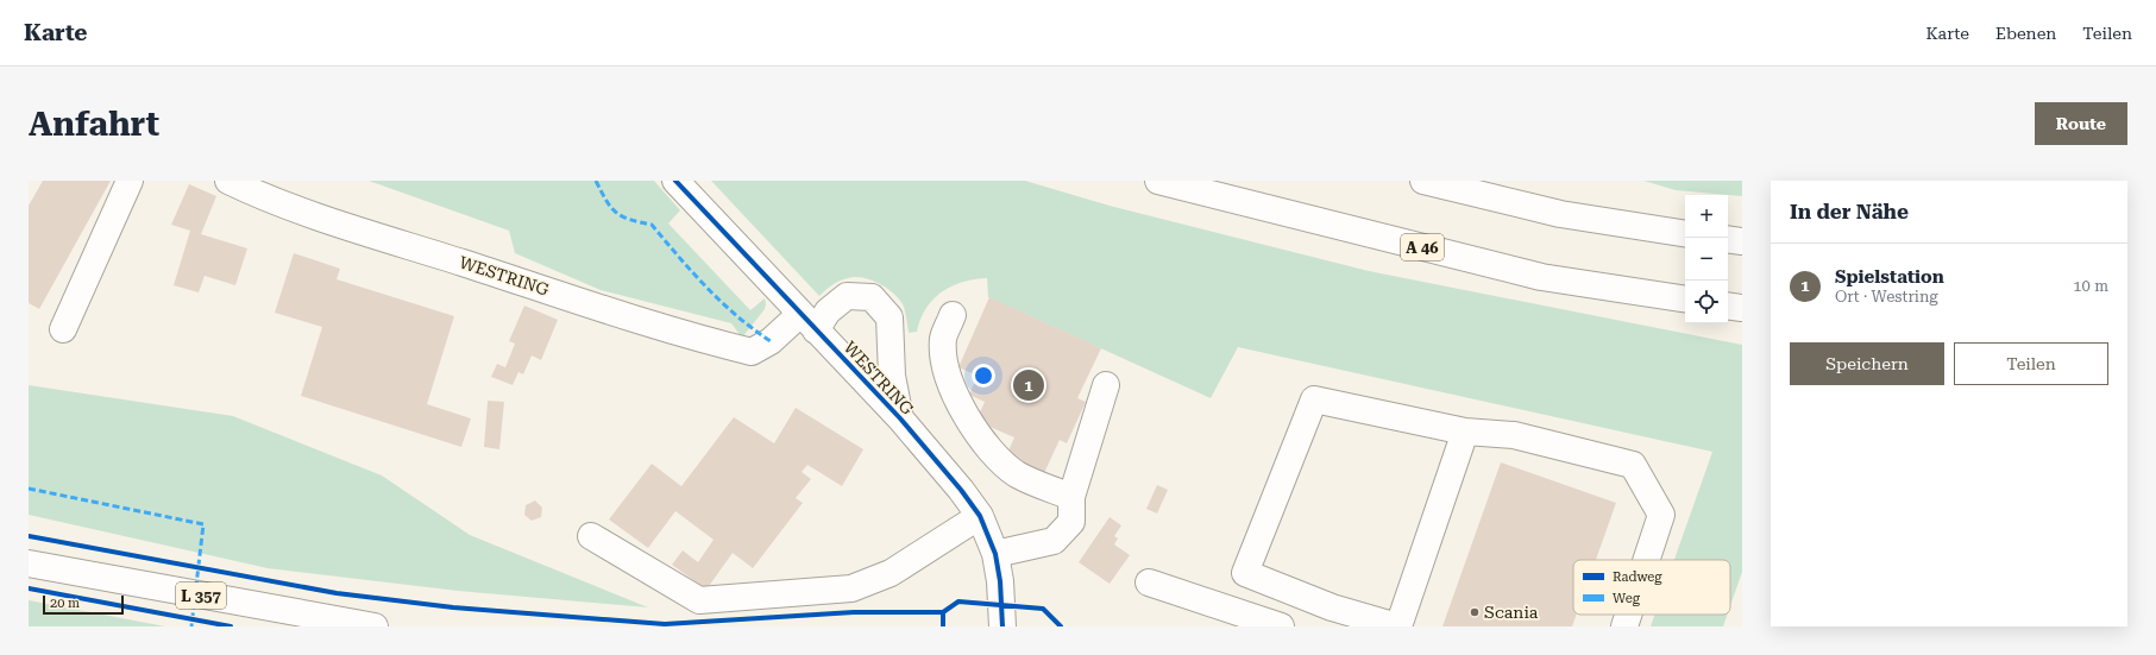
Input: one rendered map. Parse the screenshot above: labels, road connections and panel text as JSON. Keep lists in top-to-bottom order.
{
  "streets": {
    "main road": ["A 46", "WESTRING", "L 357"]
  },
  "places": ["Scania"],
  "legend": ["Radweg", "Weg"],
  "scale_bar": "20 m",
  "page": {
    "header": "Karte",
    "nav": ["Karte", "Ebenen", "Teilen"],
    "buttons": [
      "Route",
      ["Speichern", "Teilen"]
    ],
    "title": "Anfahrt",
    "heading": "In der Nähe",
    "map_buttons": ["+", "−"],
    "list": [
      {
        "mark": "1",
        "name": "Spielstation",
        "note": "Ort · Westring",
        "value": "10 m"
      }
    ],
    "pins": "1",
    "scale": "20 m"
  }
}
